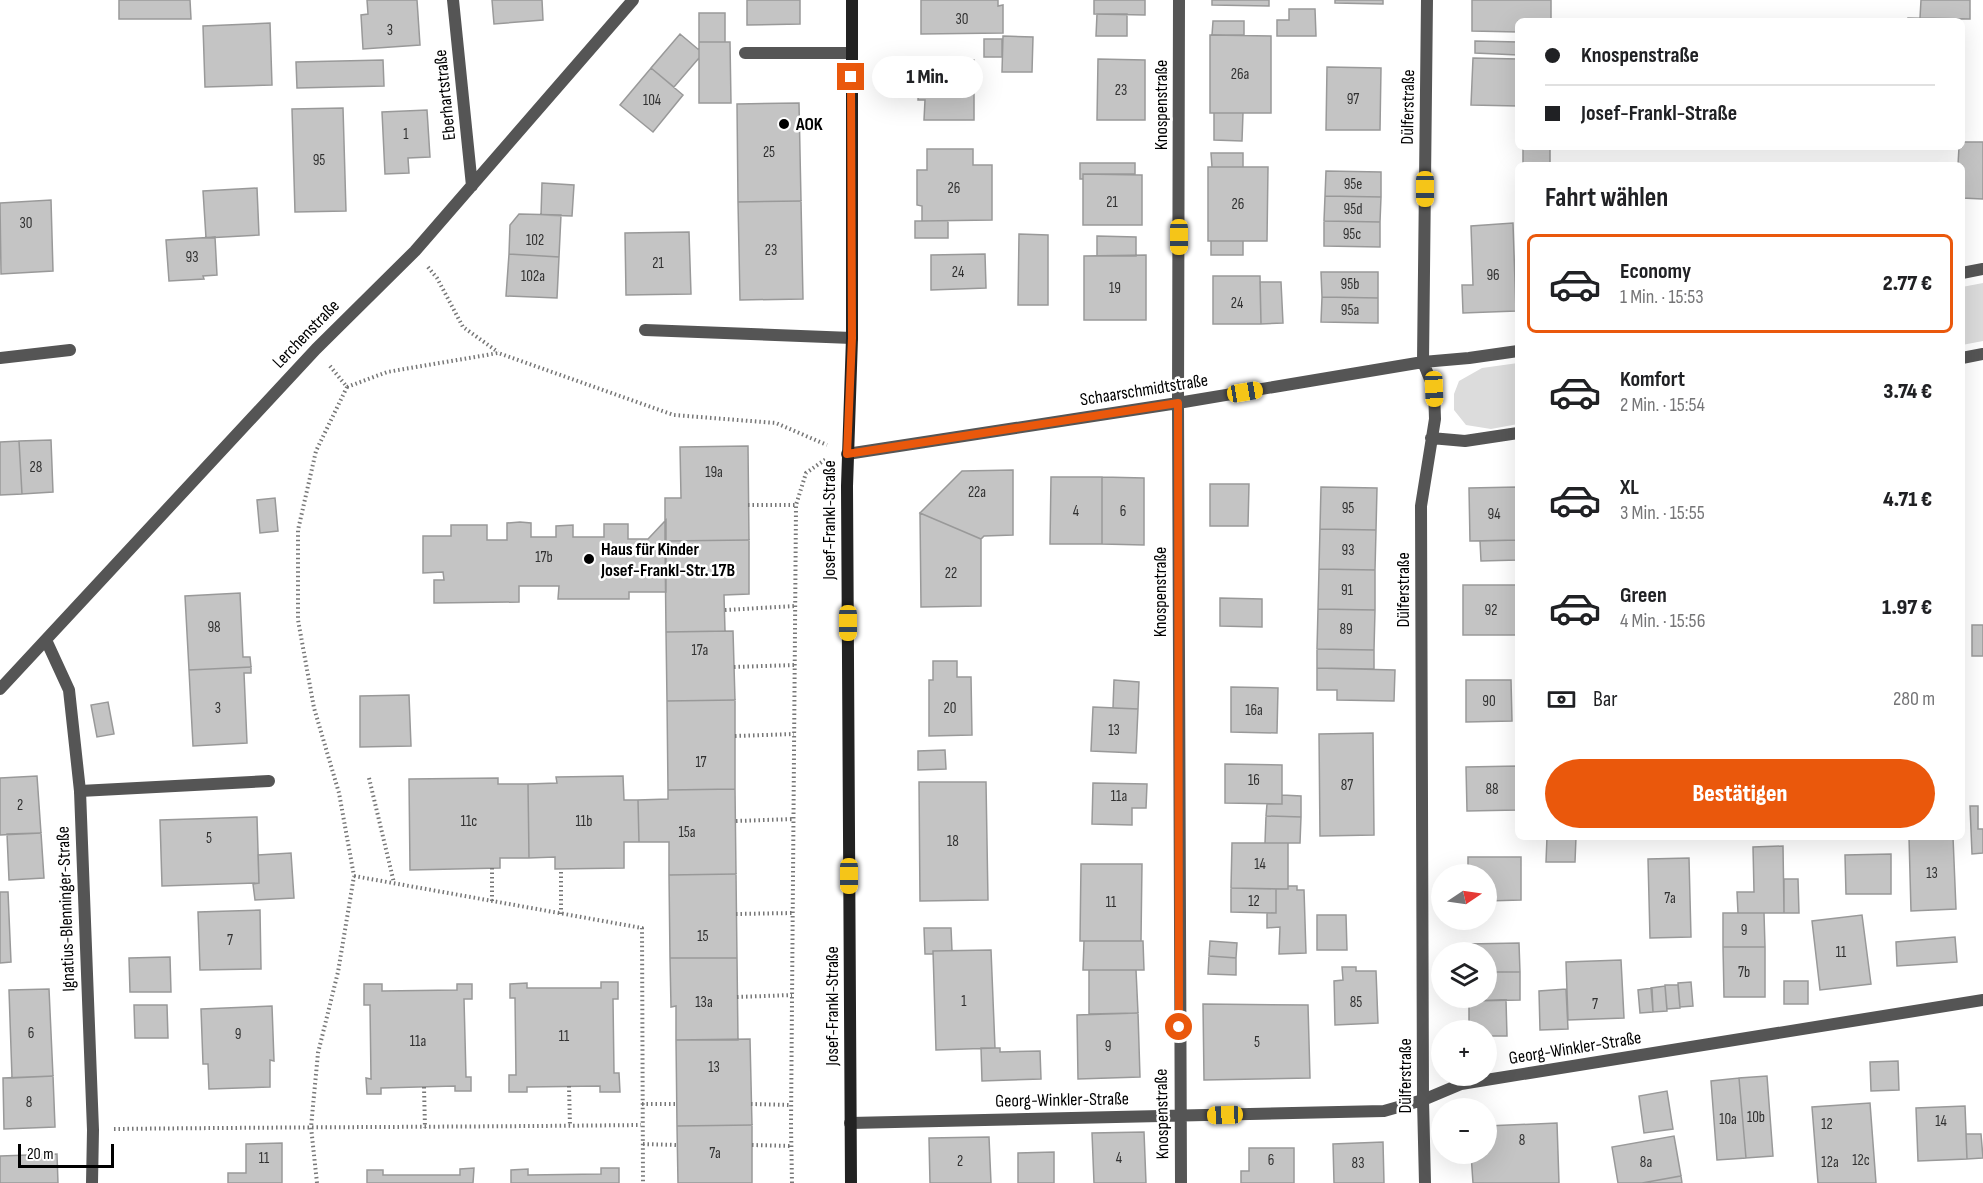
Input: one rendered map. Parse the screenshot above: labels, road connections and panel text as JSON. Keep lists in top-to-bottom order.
{
  "streets": {
    "main road": ["Josef-Frankl-Straße"],
    "street": [
      "Eberhartstraße",
      "Knospenstraße",
      "Dülferstraße",
      "Lerchenstraße",
      "Schaarschmidtstraße",
      "Ignatius-Blenninger-Straße",
      "Georg-Winkler-Straße"
    ]
  },
  "crossings": [
    ["Eberhartstraße", "Lerchenstraße"],
    ["Knospenstraße", "Schaarschmidtstraße"],
    ["Knospenstraße", "Georg-Winkler-Straße"],
    ["Dülferstraße", "Schaarschmidtstraße"],
    ["Dülferstraße", "Georg-Winkler-Straße"],
    ["Lerchenstraße", "Ignatius-Blenninger-Straße"],
    ["Schaarschmidtstraße", "Josef-Frankl-Straße"],
    ["Josef-Frankl-Straße", "Georg-Winkler-Straße"]
  ],
  "places": ["AOK", "Haus für Kinder Josef-Frankl-Str. 17B"],
  "house_numbers": [
    "30",
    "3",
    "26a",
    "23",
    "97",
    "104",
    "1",
    "25",
    "95",
    "95e",
    "26",
    "21",
    "26",
    "95d",
    "30",
    "95c",
    "102",
    "23",
    "93",
    "21",
    "24",
    "96",
    "102a",
    "95b",
    "19",
    "24",
    "95a",
    "28",
    "19a",
    "22a",
    "95",
    "4",
    "6",
    "94",
    "93",
    "17b",
    "22",
    "91",
    "92",
    "98",
    "89",
    "17a",
    "90",
    "3",
    "20",
    "16a",
    "13",
    "17",
    "16",
    "87",
    "88",
    "11a",
    "2",
    "11c",
    "11b",
    "15a",
    "5",
    "18",
    "14",
    "13",
    "7a",
    "12",
    "11",
    "9",
    "15",
    "7",
    "11",
    "7b",
    "1",
    "13a",
    "85",
    "7",
    "6",
    "9",
    "11",
    "11a",
    "5",
    "9",
    "13",
    "8",
    "10b",
    "10a",
    "14",
    "12",
    "8",
    "7a",
    "11",
    "4",
    "6",
    "12c",
    "2",
    "8a",
    "12a",
    "83"
  ],
  "scale_bar": "20 m",
  "north": "right",
  "page": {
    "banner": ["Knospenstraße", "Josef-Frankl-Straße"],
    "bubble": "1 Min.",
    "heading": "Fahrt wählen",
    "list": [
      {
        "name": "Economy",
        "note": "1 Min. · 15:53",
        "value": "2.77 €"
      },
      {
        "name": "Komfort",
        "note": "2 Min. · 15:54",
        "value": "3.74 €"
      },
      {
        "name": "XL",
        "note": "3 Min. · 15:55",
        "value": "4.71 €"
      },
      {
        "name": "Green",
        "note": "4 Min. · 15:56",
        "value": "1.97 €"
      }
    ],
    "pay": ["Bar", "280 m"],
    "buttons": "Bestätigen",
    "map_buttons": ["+", "−"],
    "scale": "20 m"
  }
}
